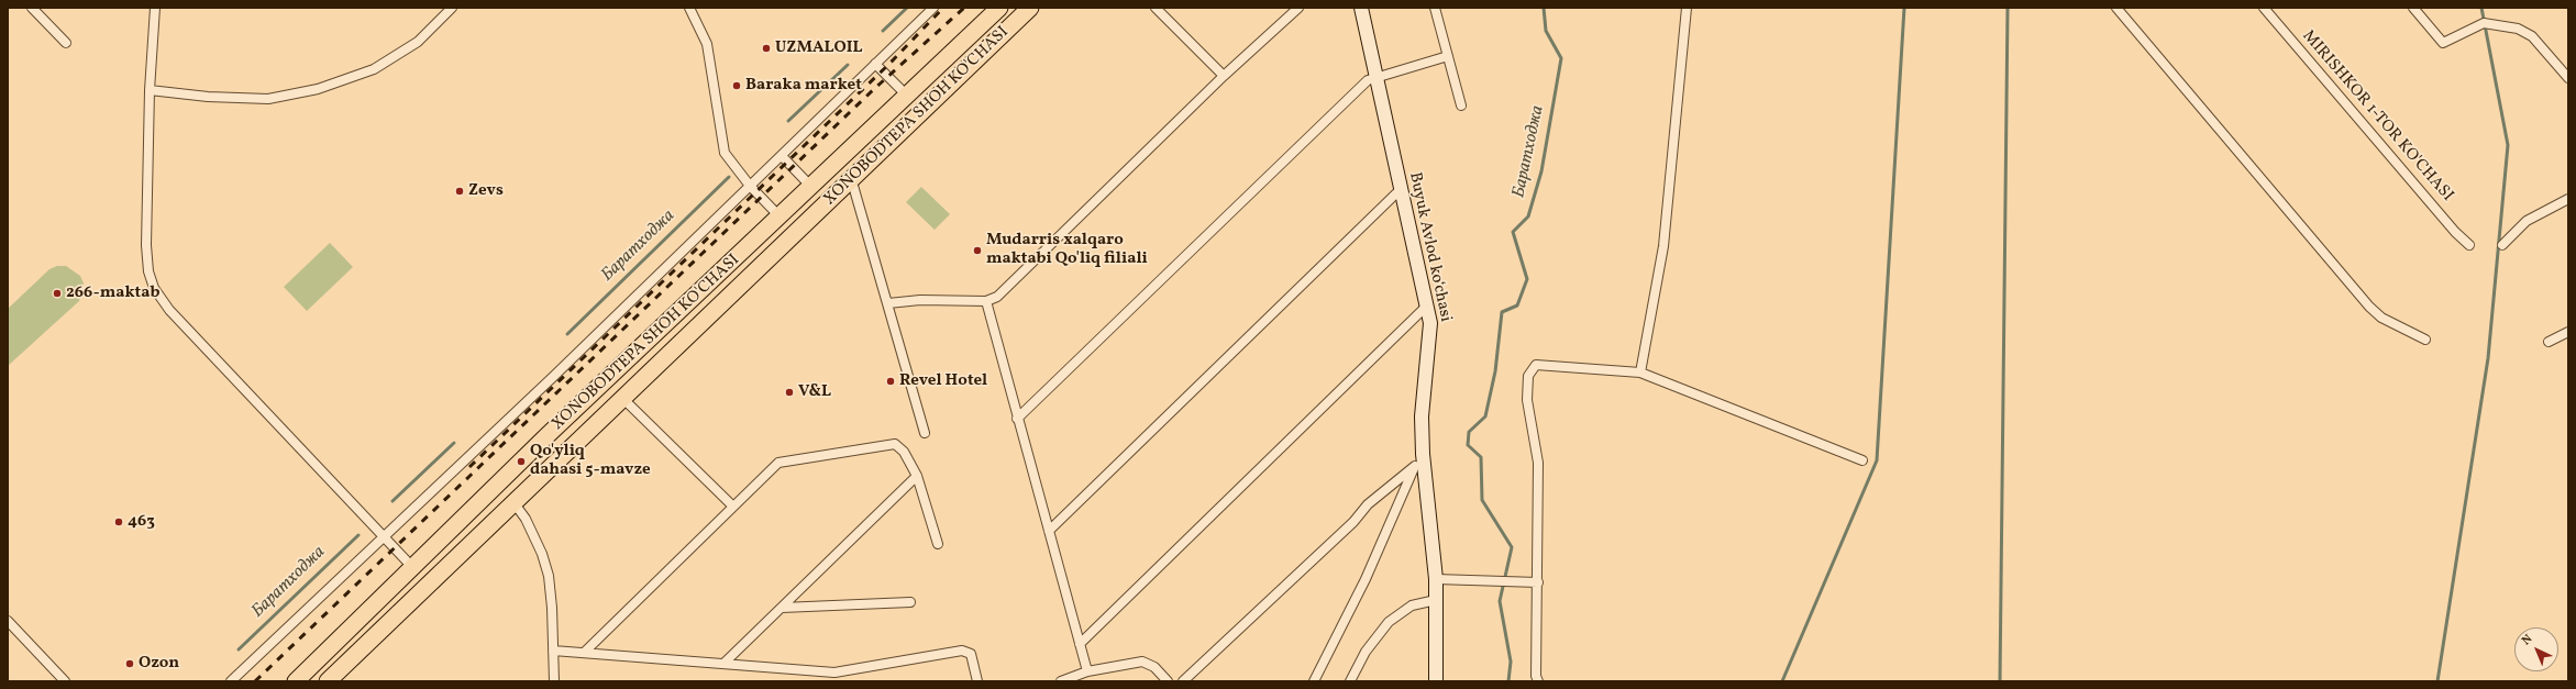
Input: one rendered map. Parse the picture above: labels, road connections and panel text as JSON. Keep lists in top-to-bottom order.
{
  "streets": {
    "highway": ["XONOBODTEPA SHOH KO'CHASI"],
    "street": ["MIRISHKOR 1-TOR KO'CHASI", "Buyuk Avlod koʻchasi"]
  },
  "water": ["Баратходжа"],
  "places": [
    "UZMALOIL",
    "Baraka market",
    "Zevs",
    "Mudarris xalqaro maktabi Qo'liq filiali",
    "266-maktab",
    "Revel Hotel",
    "V&L",
    "Qo'yliq dahasi 5-mavze",
    "463",
    "Ozon"
  ],
  "north": "top left"
}
